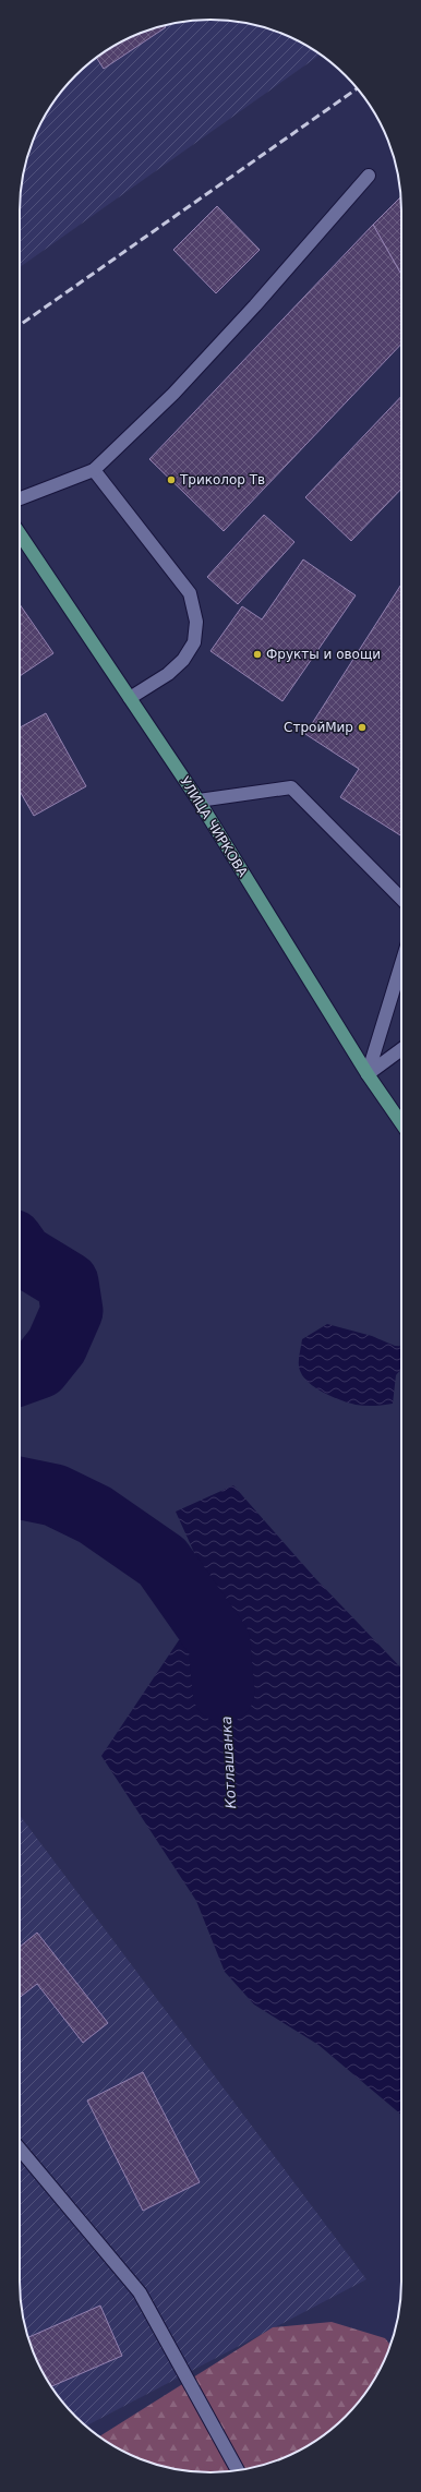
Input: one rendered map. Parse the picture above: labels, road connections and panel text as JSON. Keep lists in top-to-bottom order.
{
  "streets": {
    "main road": ["УЛИЦА ЧИРКОВА"]
  },
  "water": ["Котлашанка"],
  "places": ["Триколор Тв", "Фрукты и овощи", "СтройМир"]
}
